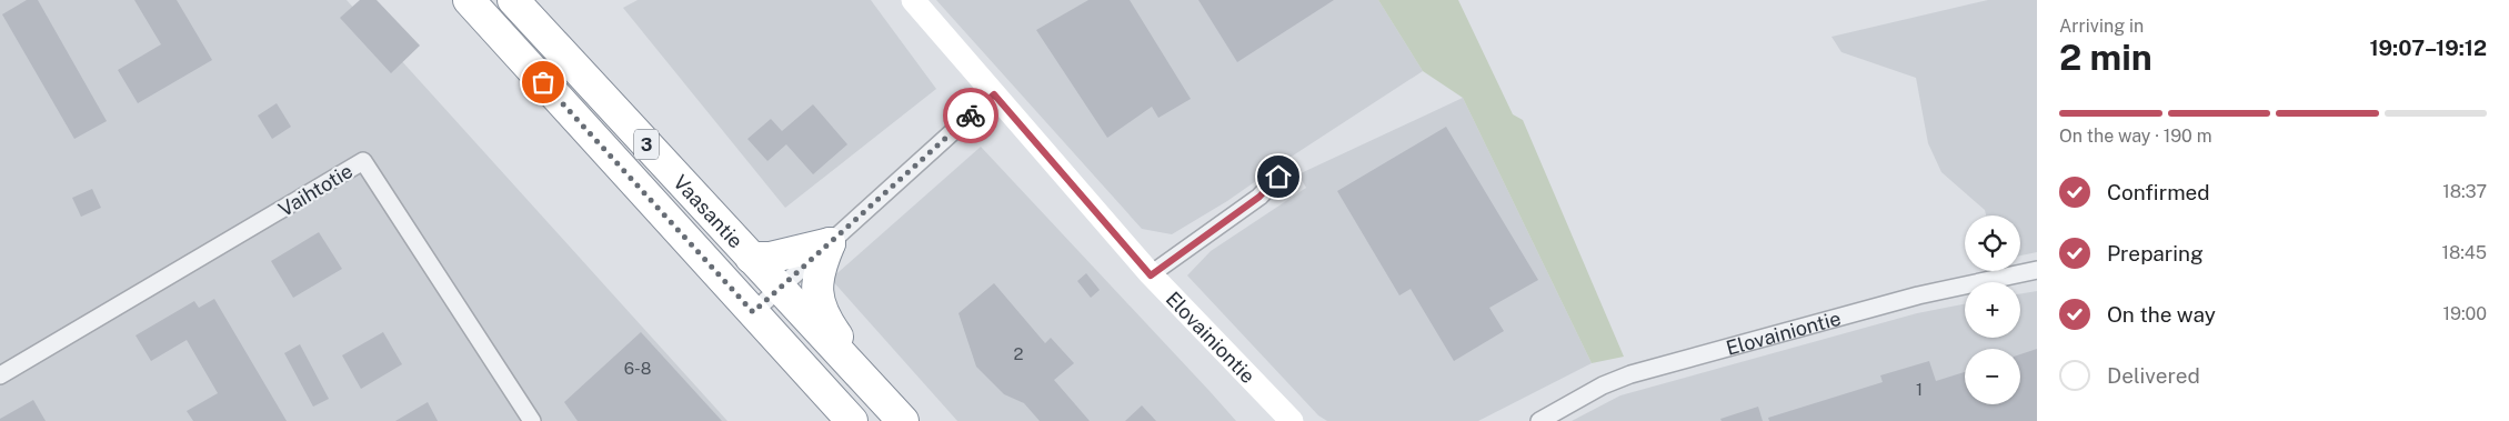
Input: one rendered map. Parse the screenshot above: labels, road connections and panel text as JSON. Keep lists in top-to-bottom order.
{
  "streets": {
    "highway": ["3", "Vaasantie"],
    "main road": ["Elovainiontie"],
    "street": ["Vaihtotie"]
  },
  "house_numbers": ["2", "6-8", "1"],
  "page": {
    "heading": ["2 min", "Arriving in", "19:07–19:12"],
    "bar": "On the way · 190 m",
    "list": [
      ["Confirmed", "18:37"],
      ["Preparing", "18:45"],
      ["On the way", "19:00"],
      "Delivered"
    ],
    "map_buttons": ["+", "−"]
  }
}
